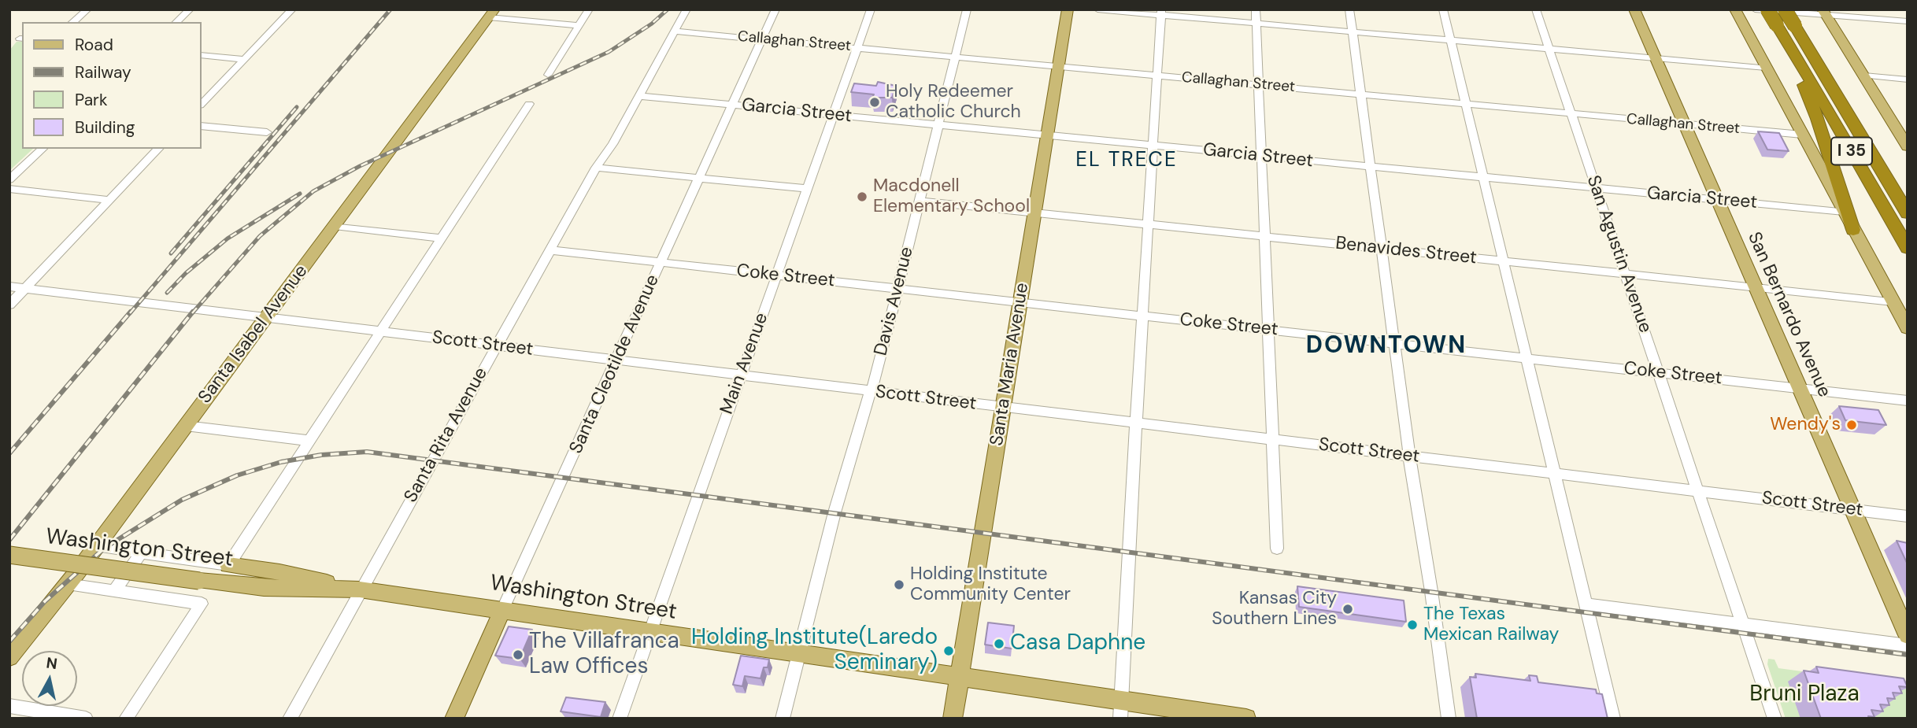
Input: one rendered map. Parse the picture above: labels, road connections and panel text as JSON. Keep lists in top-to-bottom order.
{
  "streets": {
    "highway": ["I 35"],
    "main road": [
      "San Bernardo Avenue",
      "Santa Isabel Avenue",
      "Santa Cleotilde Avenue",
      "Santa Maria Avenue",
      "Washington Street"
    ],
    "street": [
      "Callaghan Street",
      "Garcia Street",
      "Benavides Street",
      "San Agustin Avenue",
      "Coke Street",
      "Davis Avenue",
      "Scott Street",
      "Main Avenue",
      "Santa Rita Avenue"
    ]
  },
  "crossings": [
    ["Callaghan Street", "San Agustin Avenue"],
    ["Callaghan Street", "Davis Avenue"],
    ["Callaghan Street", "San Bernardo Avenue"],
    ["Callaghan Street", "Main Avenue"],
    ["Callaghan Street", "Santa Cleotilde Avenue"],
    ["Callaghan Street", "Santa Maria Avenue"],
    ["Callaghan Street", "Santa Rita Avenue"],
    ["Garcia Street", "San Agustin Avenue"],
    ["Garcia Street", "Davis Avenue"],
    ["Garcia Street", "San Bernardo Avenue"],
    ["Garcia Street", "Main Avenue"],
    ["Garcia Street", "Santa Cleotilde Avenue"],
    ["Garcia Street", "Santa Maria Avenue"],
    ["Garcia Street", "Santa Rita Avenue"],
    ["Benavides Street", "San Agustin Avenue"],
    ["Benavides Street", "Davis Avenue"],
    ["Benavides Street", "San Bernardo Avenue"],
    ["Benavides Street", "Santa Maria Avenue"],
    ["San Agustin Avenue", "Coke Street"],
    ["San Agustin Avenue", "Scott Street"],
    ["Coke Street", "Davis Avenue"],
    ["Coke Street", "San Bernardo Avenue"],
    ["Coke Street", "Main Avenue"],
    ["Coke Street", "Santa Cleotilde Avenue"],
    ["Coke Street", "Santa Maria Avenue"],
    ["Coke Street", "Santa Rita Avenue"],
    ["Davis Avenue", "Scott Street"],
    ["Davis Avenue", "Washington Street"],
    ["San Bernardo Avenue", "Scott Street"],
    ["Santa Isabel Avenue", "Scott Street"],
    ["Santa Isabel Avenue", "Washington Street"],
    ["Scott Street", "Main Avenue"],
    ["Scott Street", "Santa Cleotilde Avenue"],
    ["Scott Street", "Santa Maria Avenue"],
    ["Scott Street", "Santa Rita Avenue"],
    ["Main Avenue", "Washington Street"],
    ["Santa Cleotilde Avenue", "Washington Street"],
    ["Santa Maria Avenue", "Washington Street"],
    ["Santa Rita Avenue", "Washington Street"]
  ],
  "districts": ["EL TRECE", "DOWNTOWN"],
  "parks": ["Bruni Plaza"],
  "places": [
    "Holy Redeemer Catholic Church",
    "Macdonell Elementary School",
    "Wendy's",
    "Holding Institute Community Center",
    "Kansas City Southern Lines",
    "The Texas Mexican Railway",
    "Casa Daphne",
    "Holding Institute(Laredo Seminary)",
    "The Villafranca Law Offices"
  ],
  "legend": [
    "Road",
    "Railway",
    "Park",
    "Building"
  ],
  "north": "top"
}
